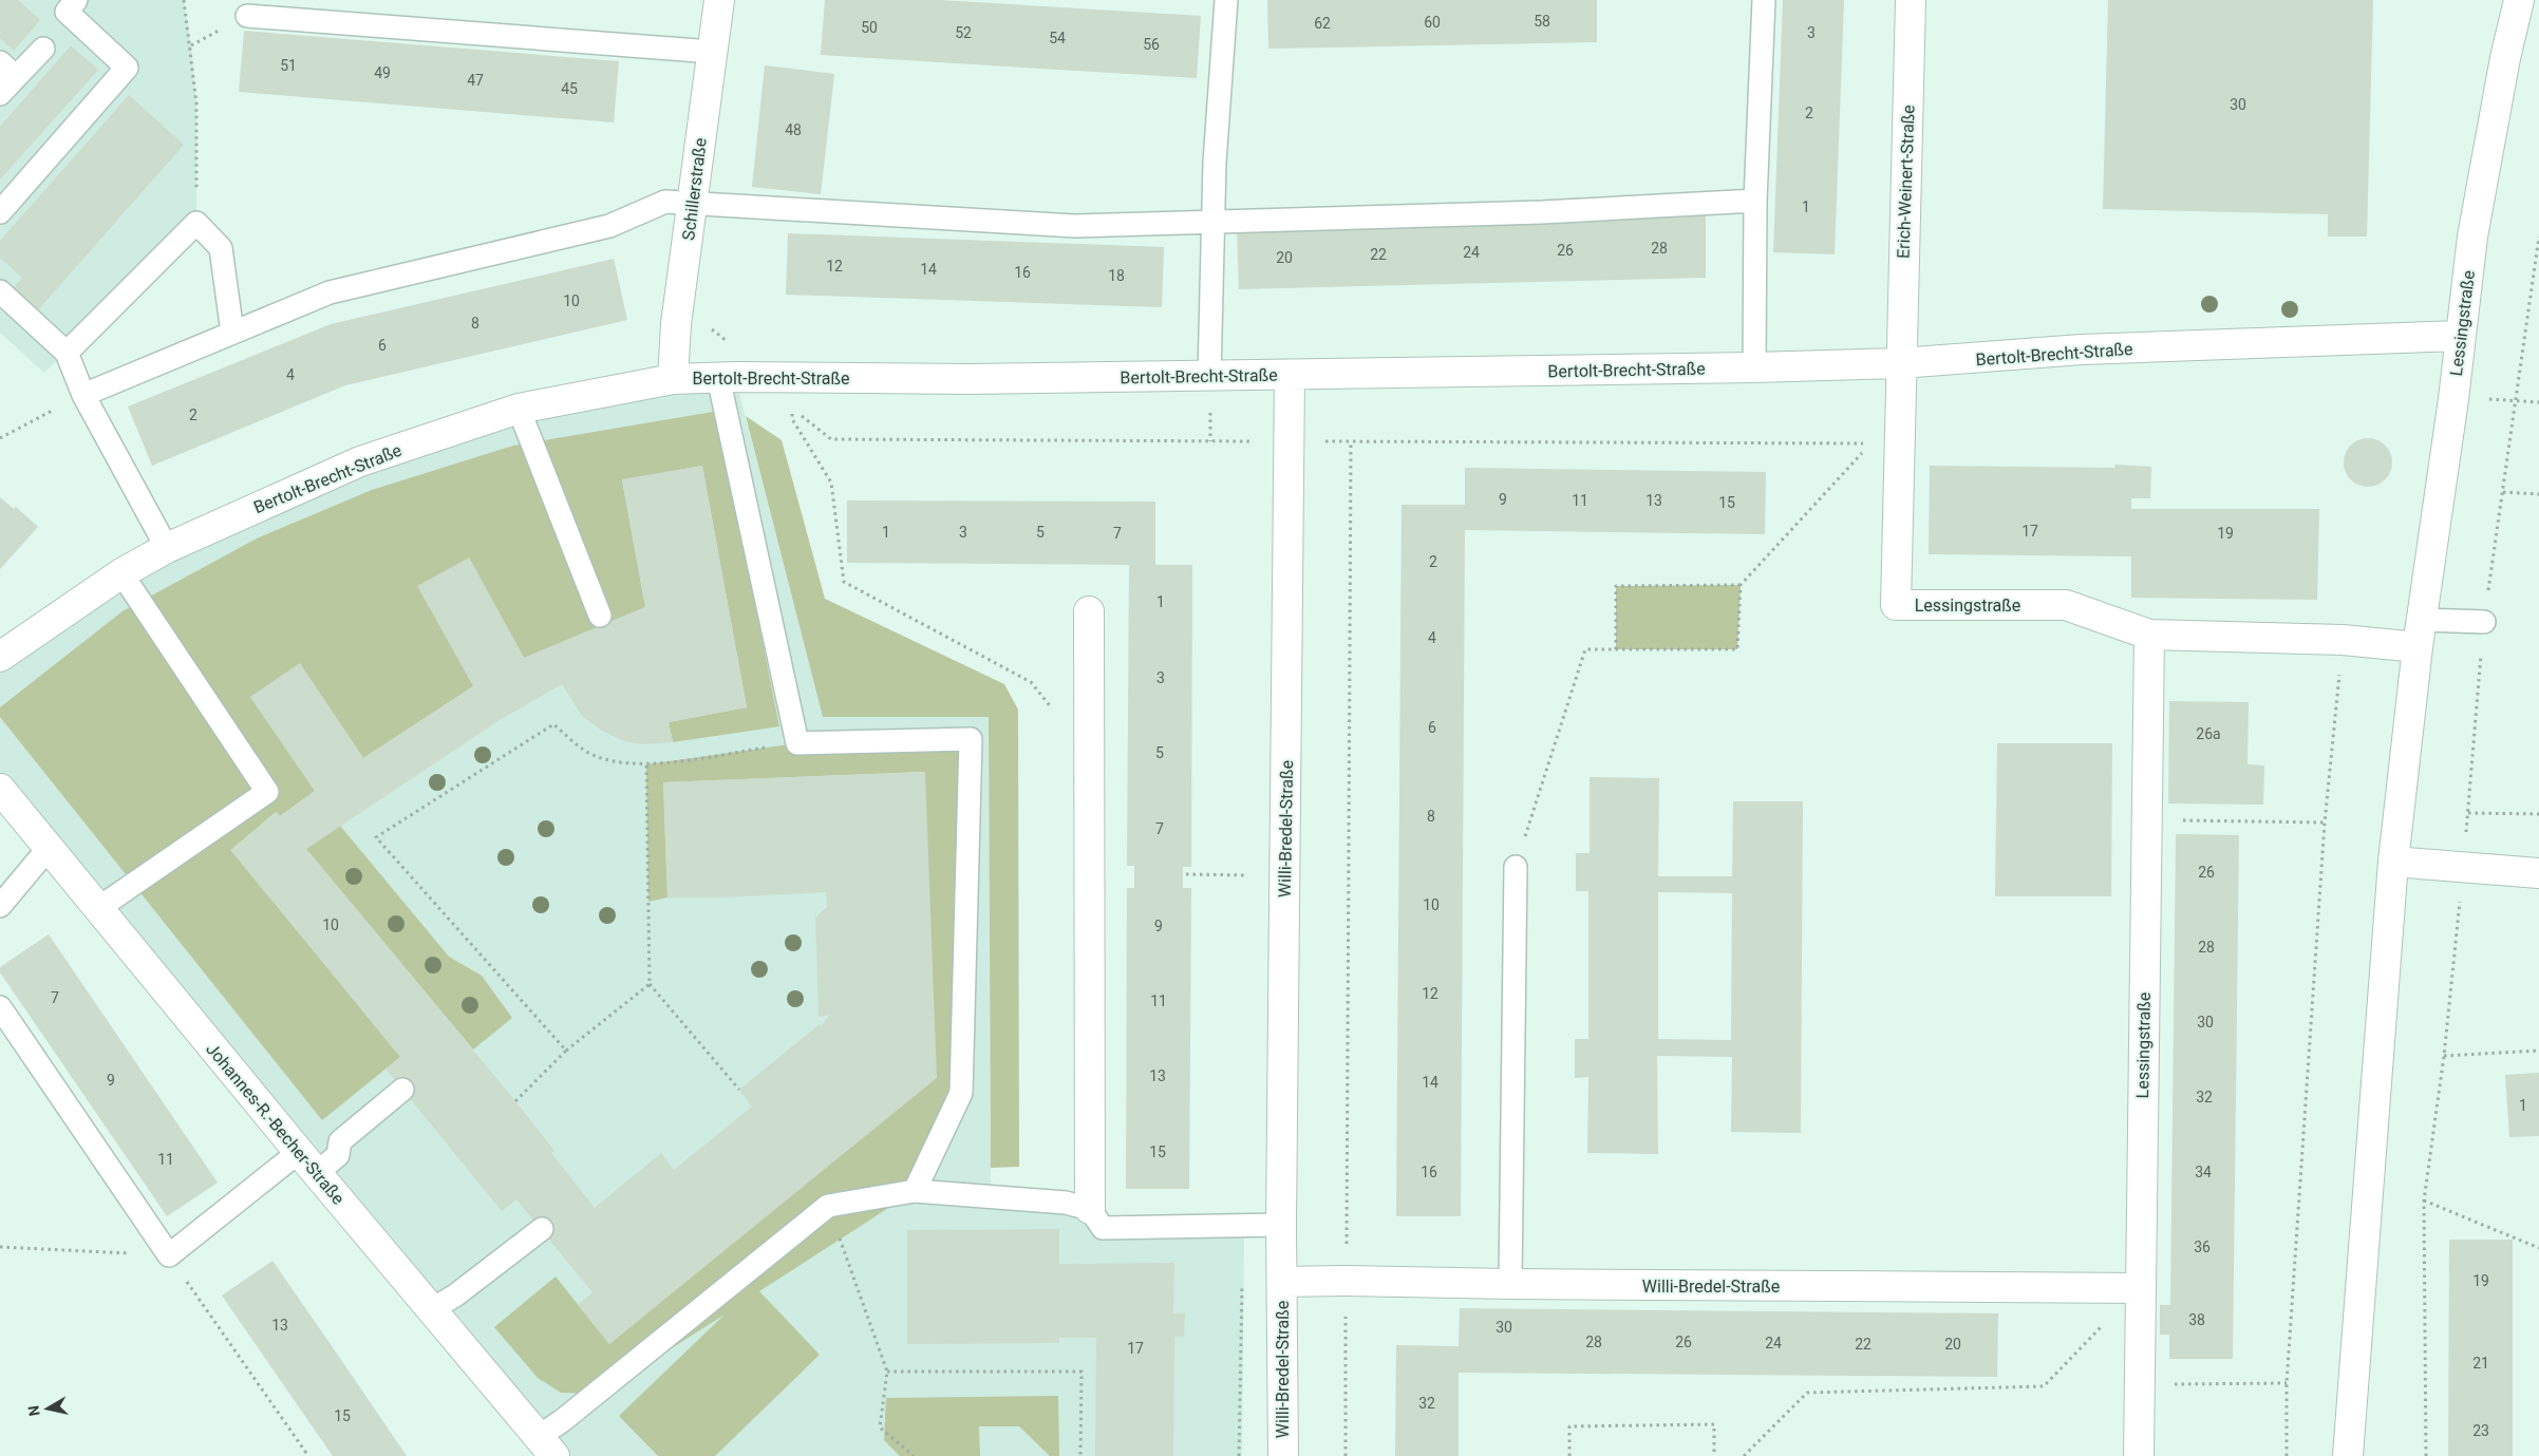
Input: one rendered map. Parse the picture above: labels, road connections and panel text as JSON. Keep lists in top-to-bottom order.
{
  "streets": {
    "street": [
      "Erich-Weinert-Straße",
      "Schillerstraße",
      "Lessingstraße",
      "Bertolt-Brecht-Straße",
      "Willi-Bredel-Straße",
      "Johannes-R.-Becher-Straße"
    ]
  },
  "crossings": [
    ["Erich-Weinert-Straße", "Lessingstraße"],
    ["Erich-Weinert-Straße", "Bertolt-Brecht-Straße"],
    ["Schillerstraße", "Bertolt-Brecht-Straße"],
    ["Lessingstraße", "Bertolt-Brecht-Straße"],
    ["Lessingstraße", "Willi-Bredel-Straße"],
    ["Bertolt-Brecht-Straße", "Willi-Bredel-Straße"]
  ],
  "house_numbers": [
    "58",
    "60",
    "62",
    "50",
    "52",
    "3",
    "54",
    "56",
    "51",
    "49",
    "47",
    "45",
    "30",
    "2",
    "48",
    "1",
    "28",
    "26",
    "24",
    "22",
    "20",
    "12",
    "14",
    "16",
    "18",
    "10",
    "8",
    "6",
    "4",
    "2",
    "9",
    "11",
    "13",
    "15",
    "17",
    "1",
    "3",
    "5",
    "7",
    "19",
    "2",
    "1",
    "4",
    "3",
    "6",
    "26a",
    "5",
    "8",
    "7",
    "26",
    "10",
    "10",
    "9",
    "28",
    "12",
    "7",
    "11",
    "30",
    "13",
    "9",
    "14",
    "32",
    "1",
    "15",
    "11",
    "16",
    "34",
    "36",
    "19",
    "38",
    "13",
    "30",
    "28",
    "26",
    "24",
    "22",
    "20",
    "17",
    "21",
    "32",
    "15",
    "23"
  ],
  "north": "left"
}
